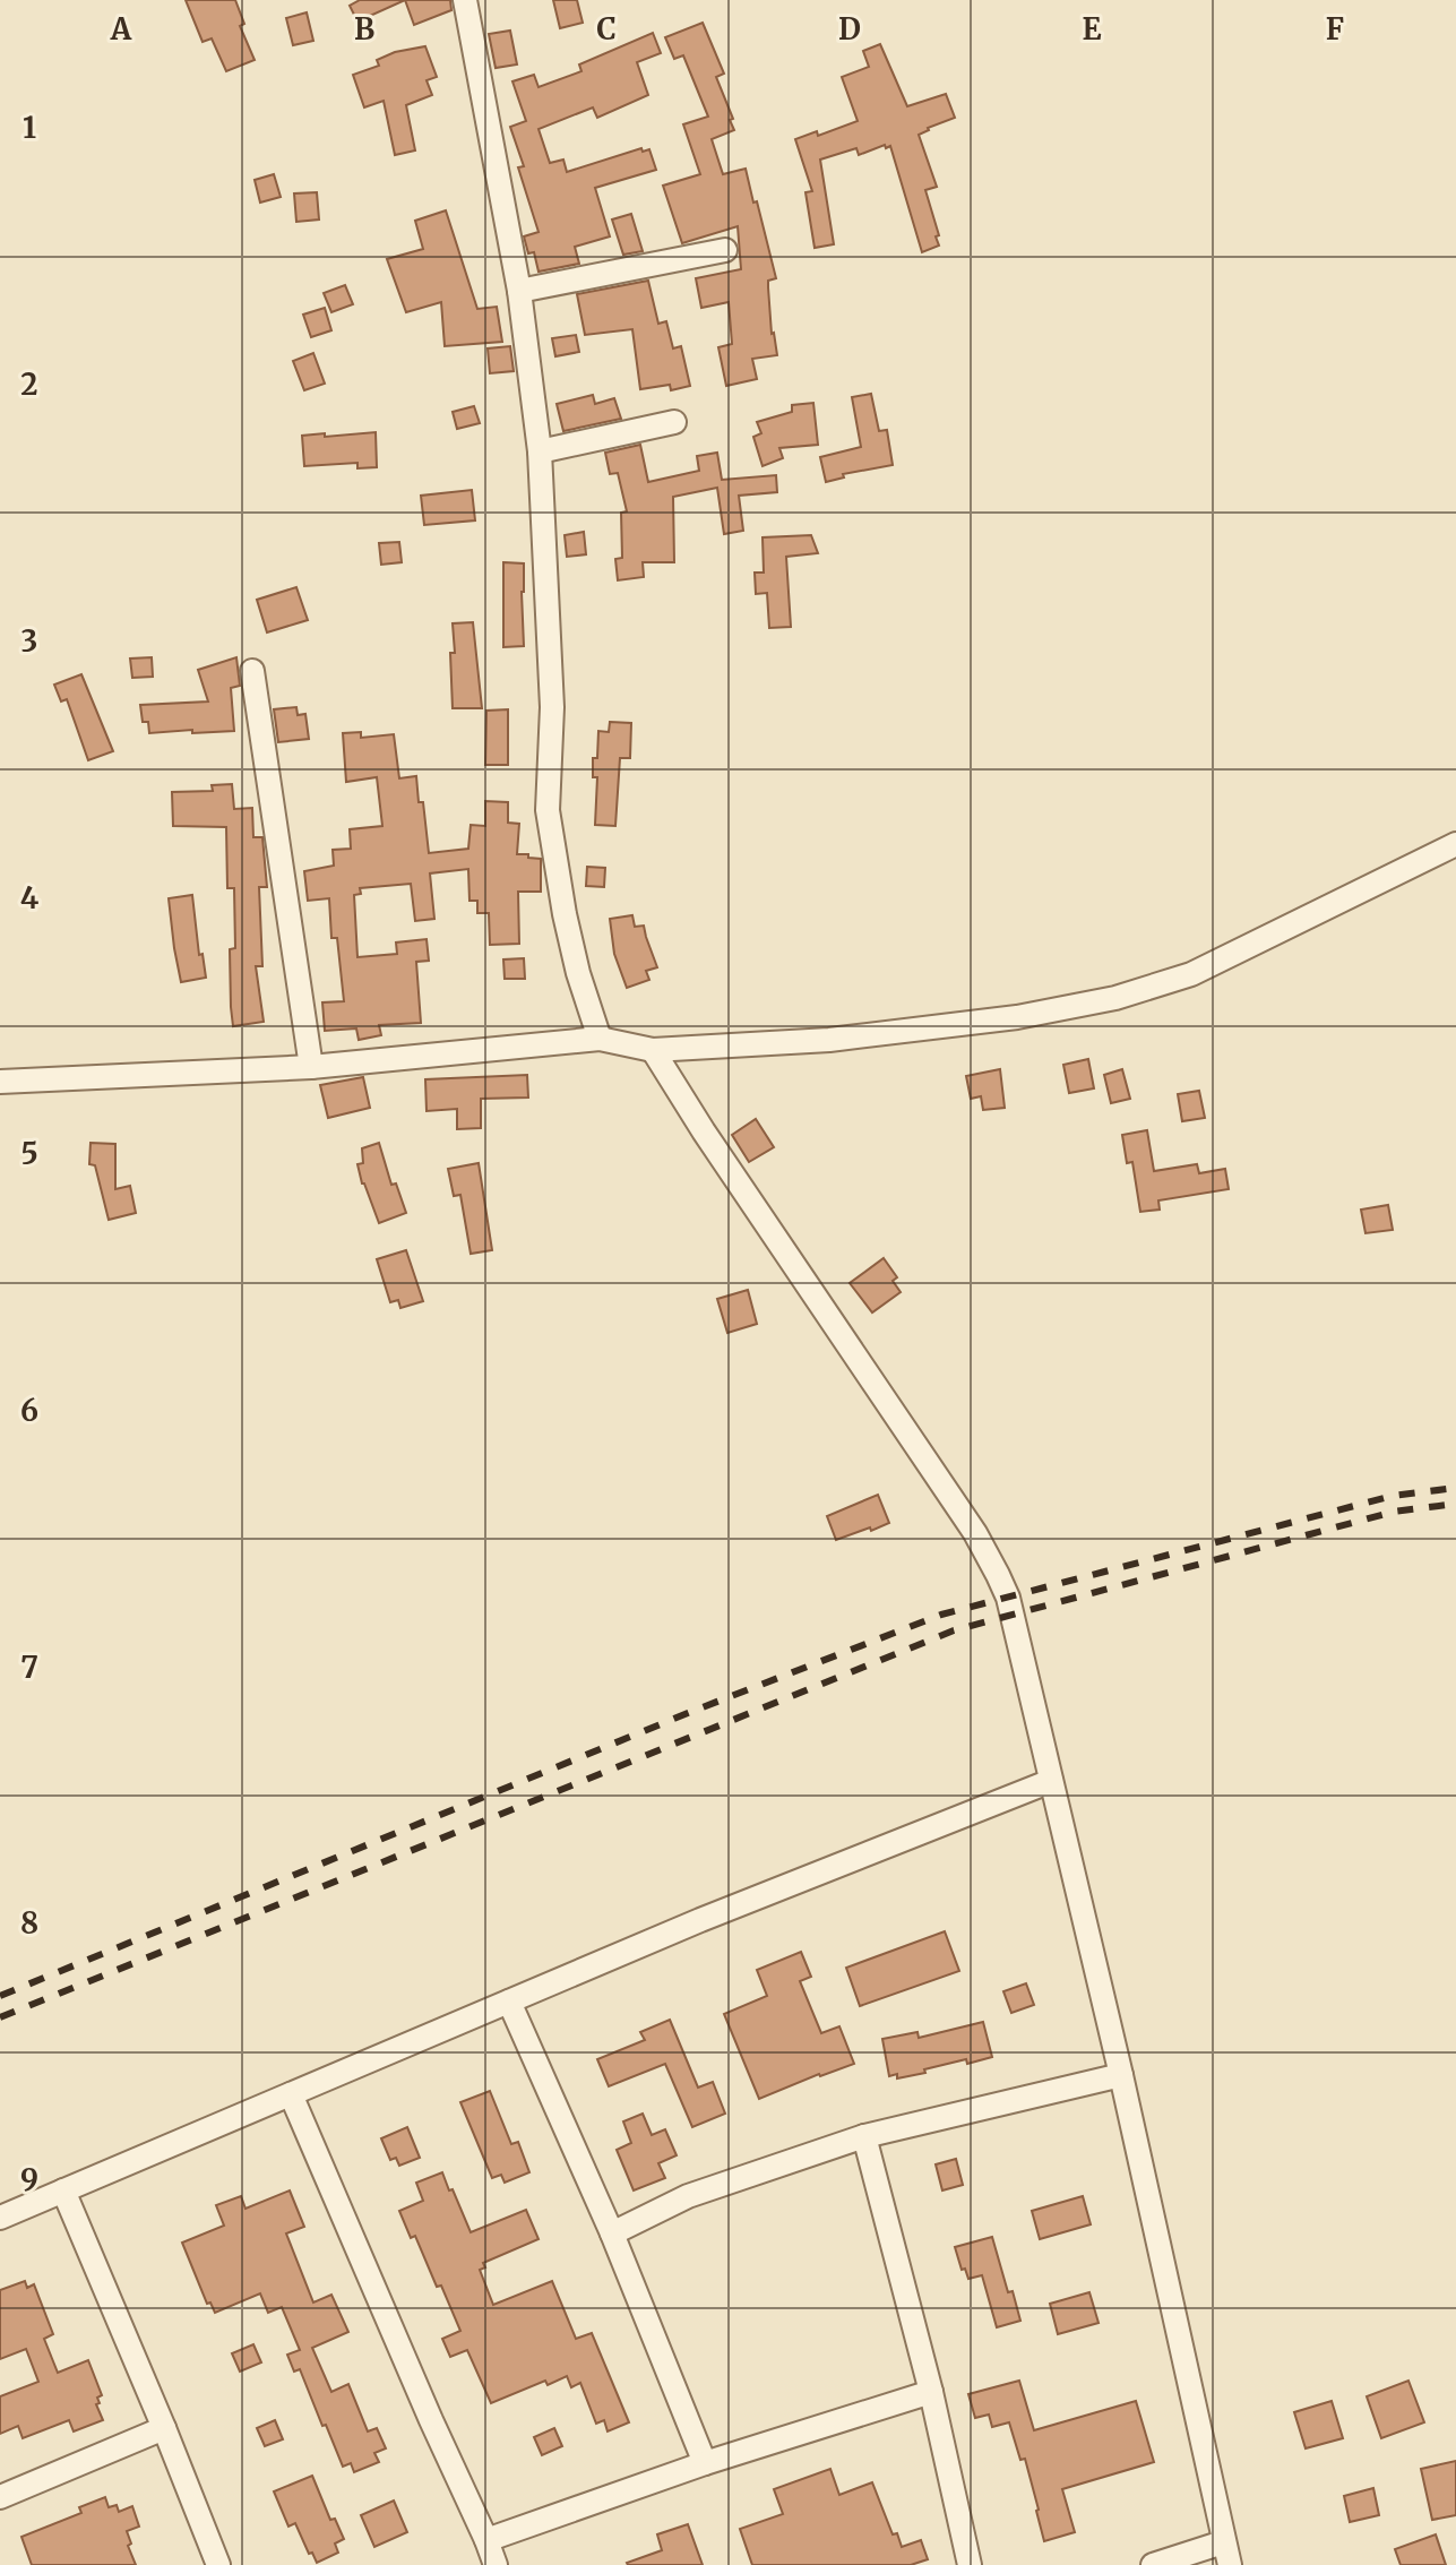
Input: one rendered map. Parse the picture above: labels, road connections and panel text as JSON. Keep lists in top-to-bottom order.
{
  "grid": {
    "columns": [
      "A",
      "B",
      "C",
      "D",
      "E",
      "F"
    ],
    "rows": [
      "1",
      "2",
      "3",
      "4",
      "5",
      "6",
      "7",
      "8",
      "9"
    ]
  }
}
